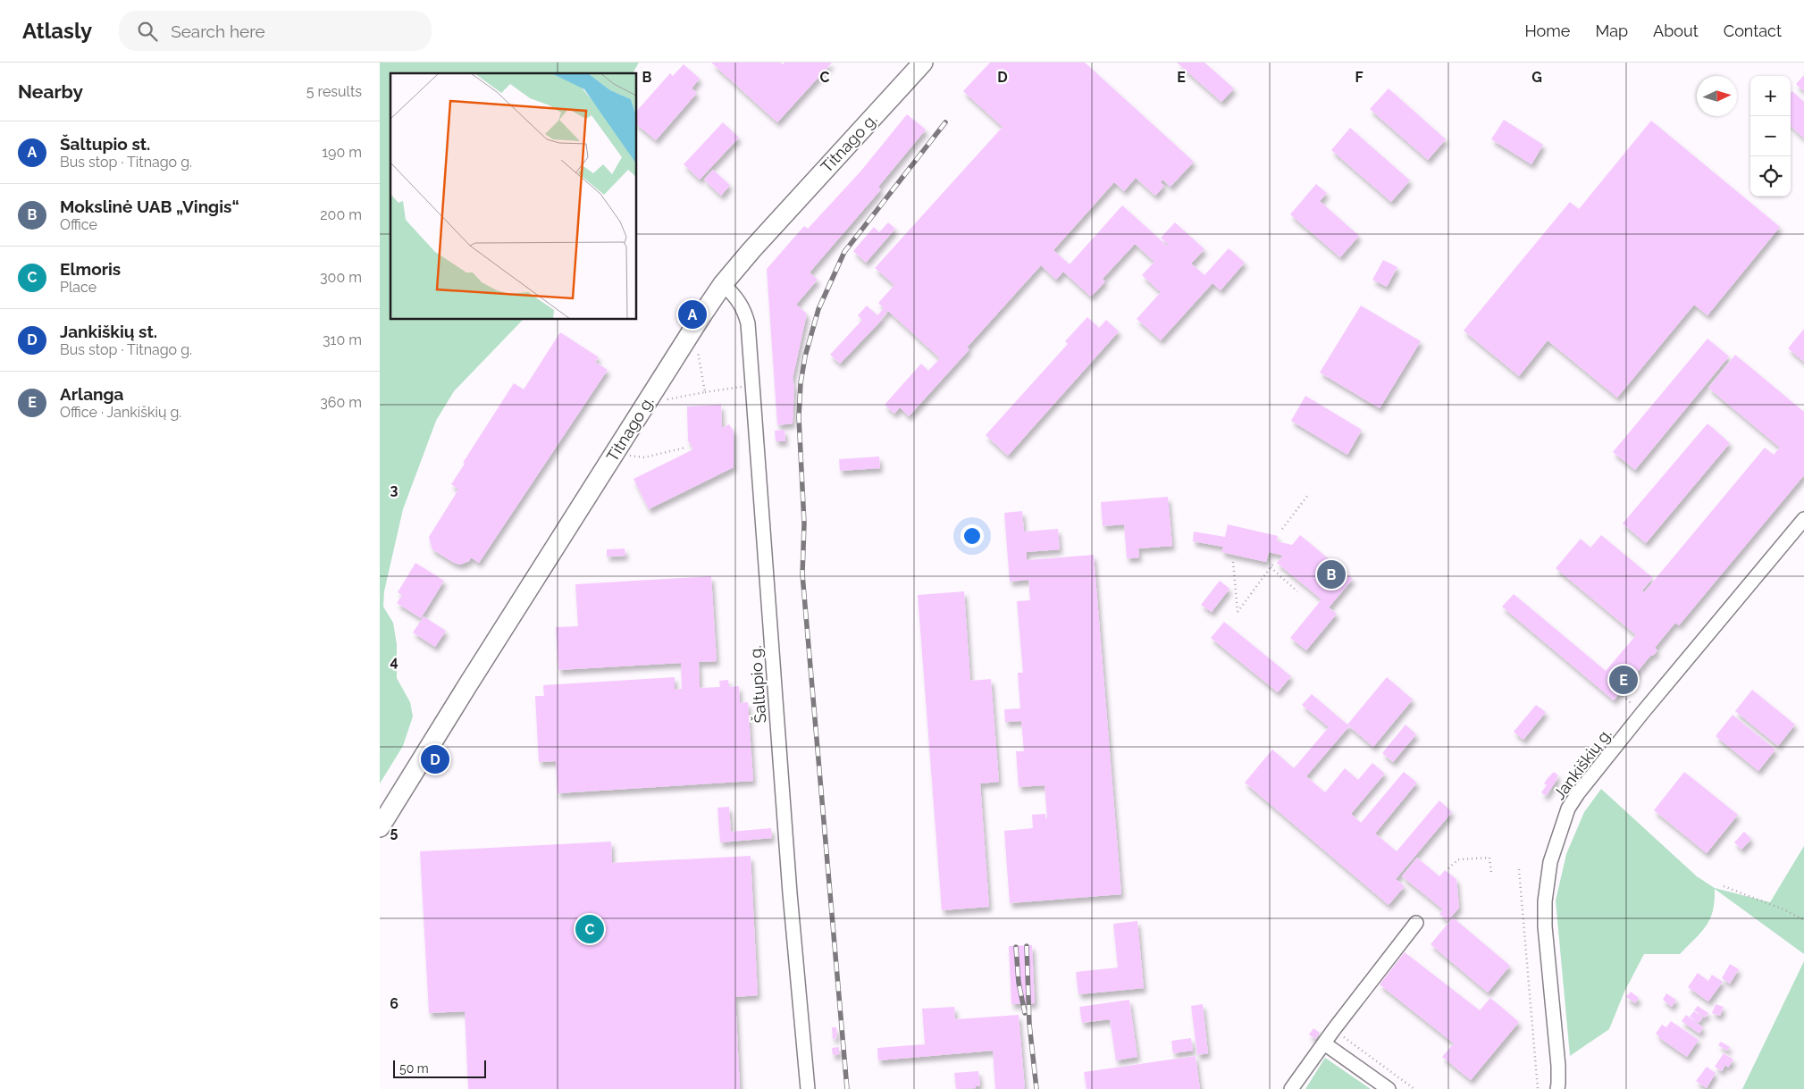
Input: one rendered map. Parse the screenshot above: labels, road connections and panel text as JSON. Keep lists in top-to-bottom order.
{
  "streets": {
    "street": ["Titnago g.", "Šaltupio g.", "Jankiškių g."]
  },
  "crossings": [
    ["Titnago g.", "Šaltupio g."]
  ],
  "scale_bar": "50 m",
  "north": "right",
  "page": {
    "header": "Atlasly",
    "search": "Search here",
    "nav": [
      "Home",
      "Map",
      "About",
      "Contact"
    ],
    "heading": ["Nearby", "5 results"],
    "map_buttons": ["+", "−"],
    "list": [
      {
        "mark": "A",
        "name": "Šaltupio st.",
        "note": "Bus stop · Titnago g.",
        "value": "190 m"
      },
      {
        "mark": "B",
        "name": "Mokslinė UAB „Vingis“",
        "note": "Office",
        "value": "200 m"
      },
      {
        "mark": "C",
        "name": "Elmoris",
        "note": "Place",
        "value": "300 m"
      },
      {
        "mark": "D",
        "name": "Jankiškių st.",
        "note": "Bus stop · Titnago g.",
        "value": "310 m"
      },
      {
        "mark": "E",
        "name": "Arlanga",
        "note": "Office · Jankiškių g.",
        "value": "360 m"
      }
    ],
    "pins": [
      "A",
      "B",
      "E",
      "D",
      "C"
    ],
    "scale": "50 m"
  },
  "grid": {
    "columns": [
      "B",
      "C",
      "D",
      "E",
      "F",
      "G"
    ],
    "rows": [
      "3",
      "4",
      "5",
      "6"
    ]
  }
}
